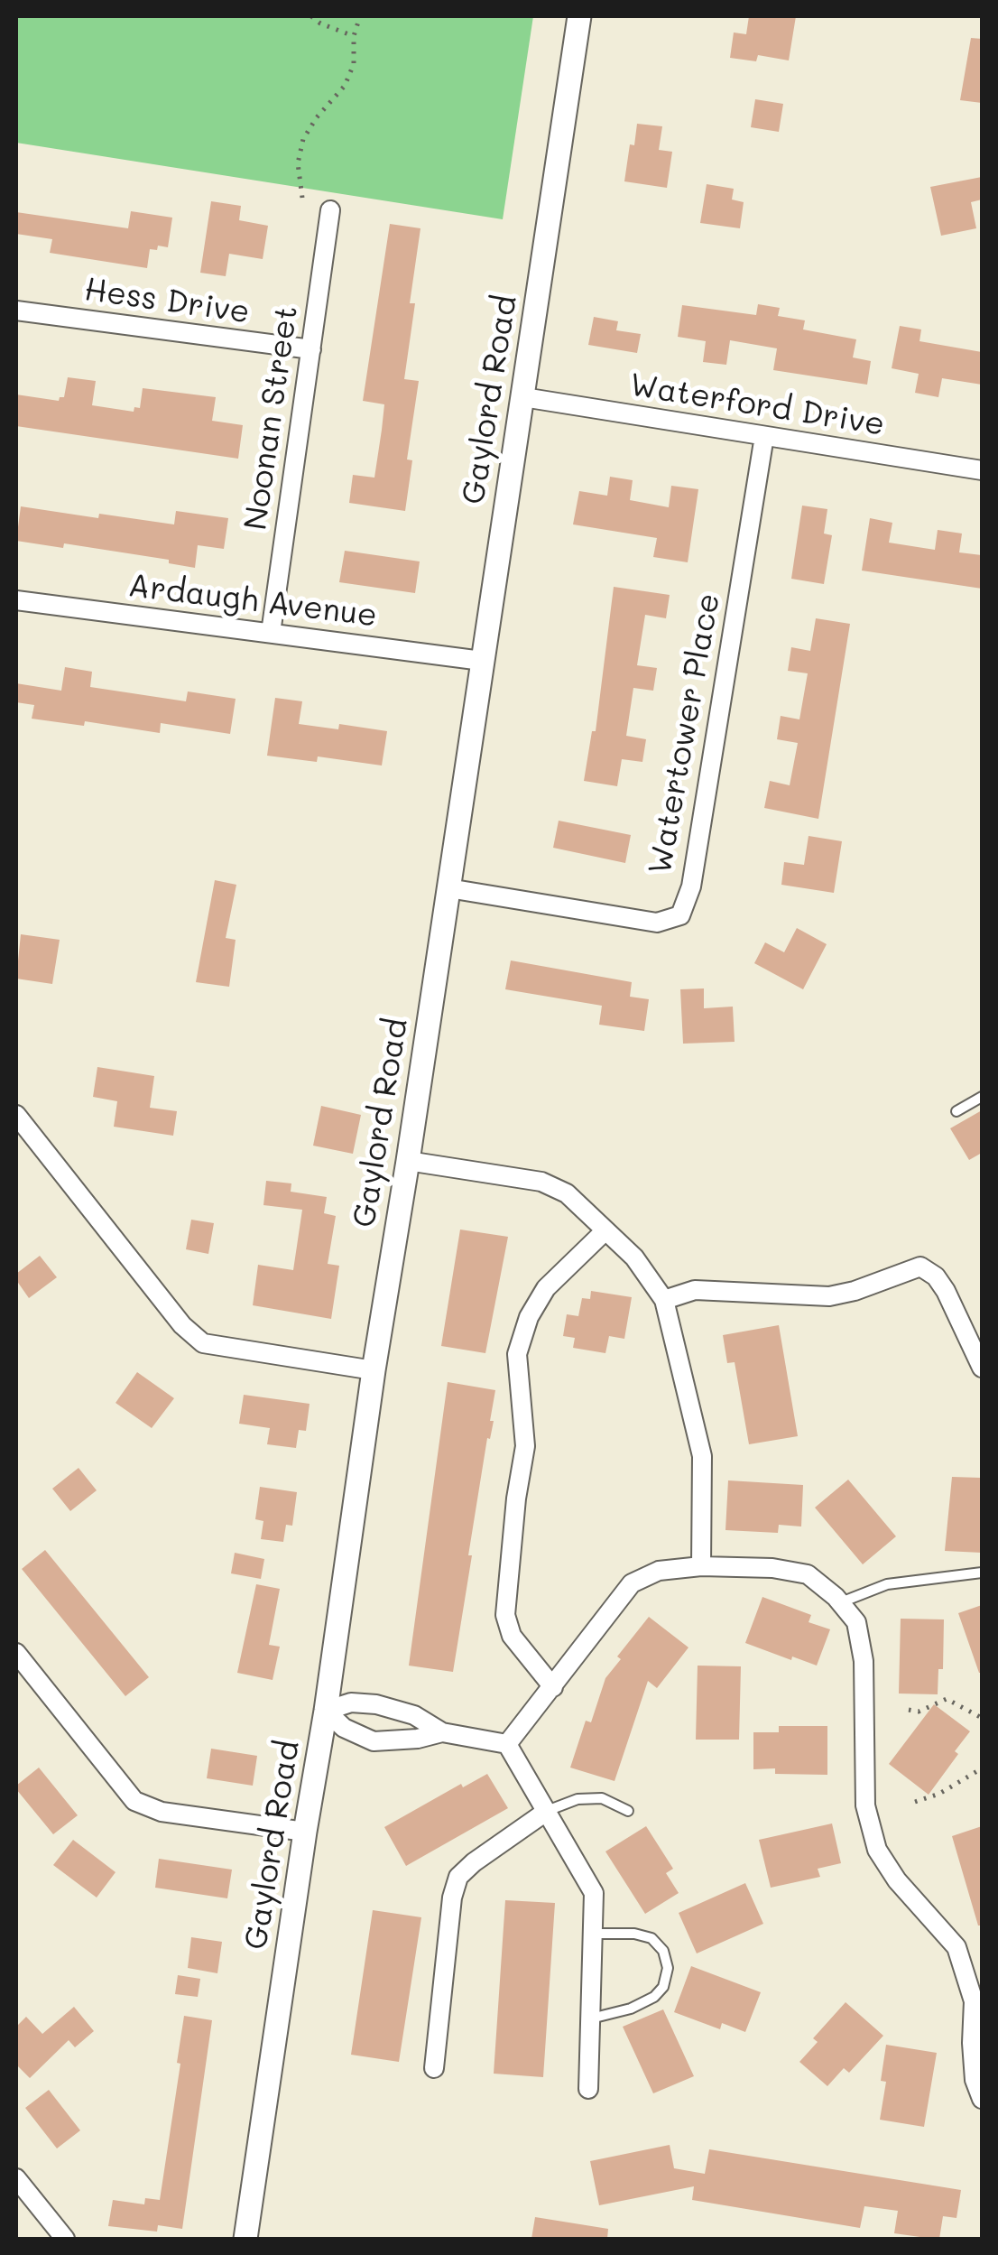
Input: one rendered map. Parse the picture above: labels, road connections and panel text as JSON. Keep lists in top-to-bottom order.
{
  "streets": {
    "street": [
      "Hess Drive",
      "Gaylord Road",
      "Waterford Drive",
      "Noonan Street",
      "Ardaugh Avenue",
      "Watertower Place"
    ]
  },
  "crossings": [
    ["Hess Drive", "Noonan Street"],
    ["Gaylord Road", "Waterford Drive"],
    ["Gaylord Road", "Ardaugh Avenue"],
    ["Gaylord Road", "Watertower Place"],
    ["Waterford Drive", "Watertower Place"],
    ["Noonan Street", "Ardaugh Avenue"]
  ]
}
